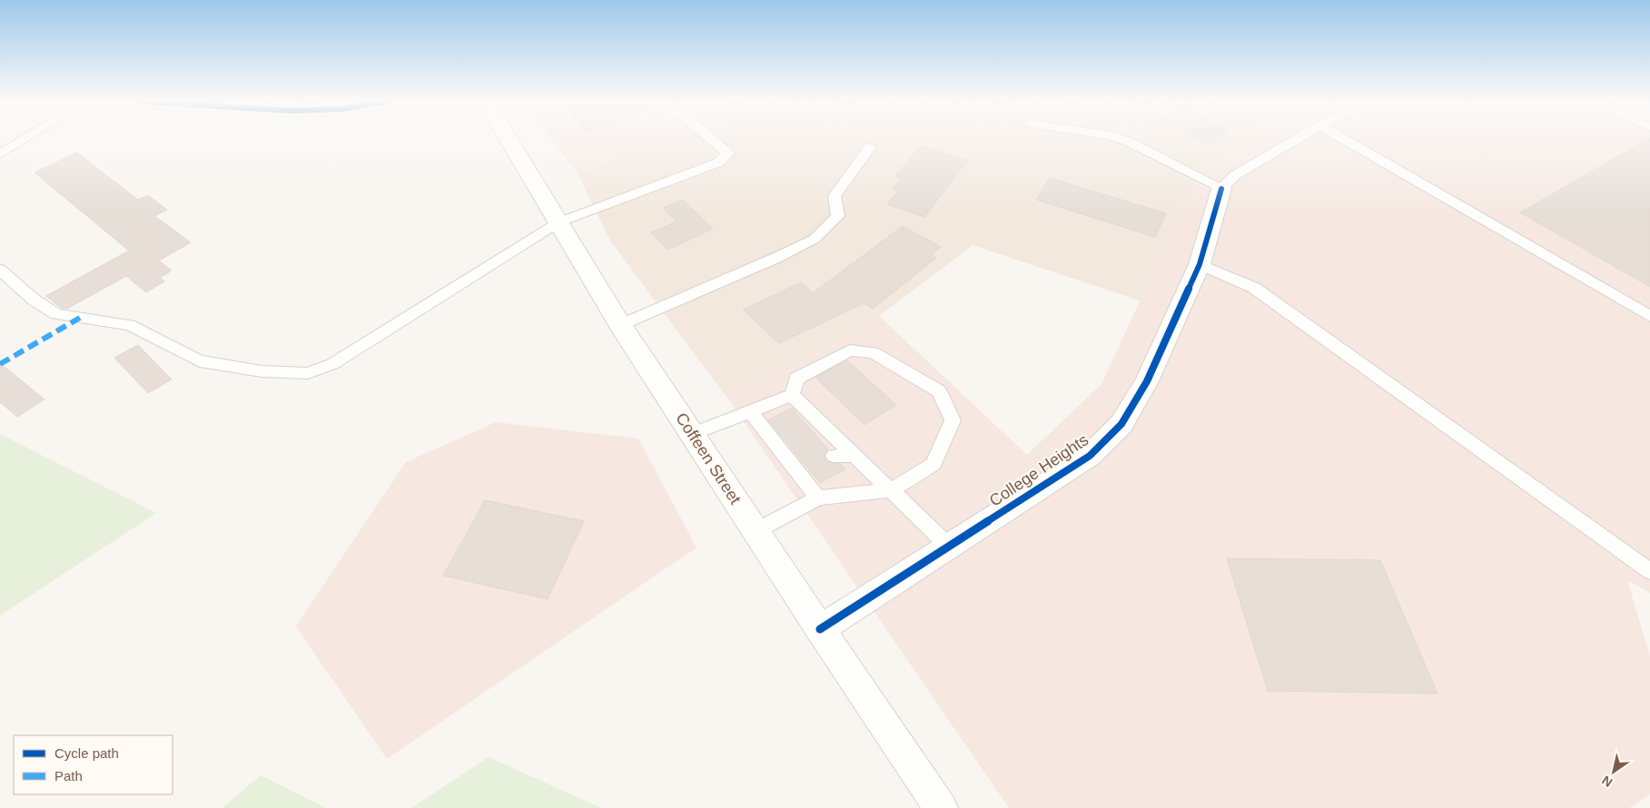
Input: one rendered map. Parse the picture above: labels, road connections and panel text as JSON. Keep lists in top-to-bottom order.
{
  "streets": {
    "street": ["Coffeen Street", "College Heights"]
  },
  "crossings": [
    ["Coffeen Street", "College Heights"]
  ],
  "legend": ["Cycle path", "Path"],
  "north": "bottom left"
}
